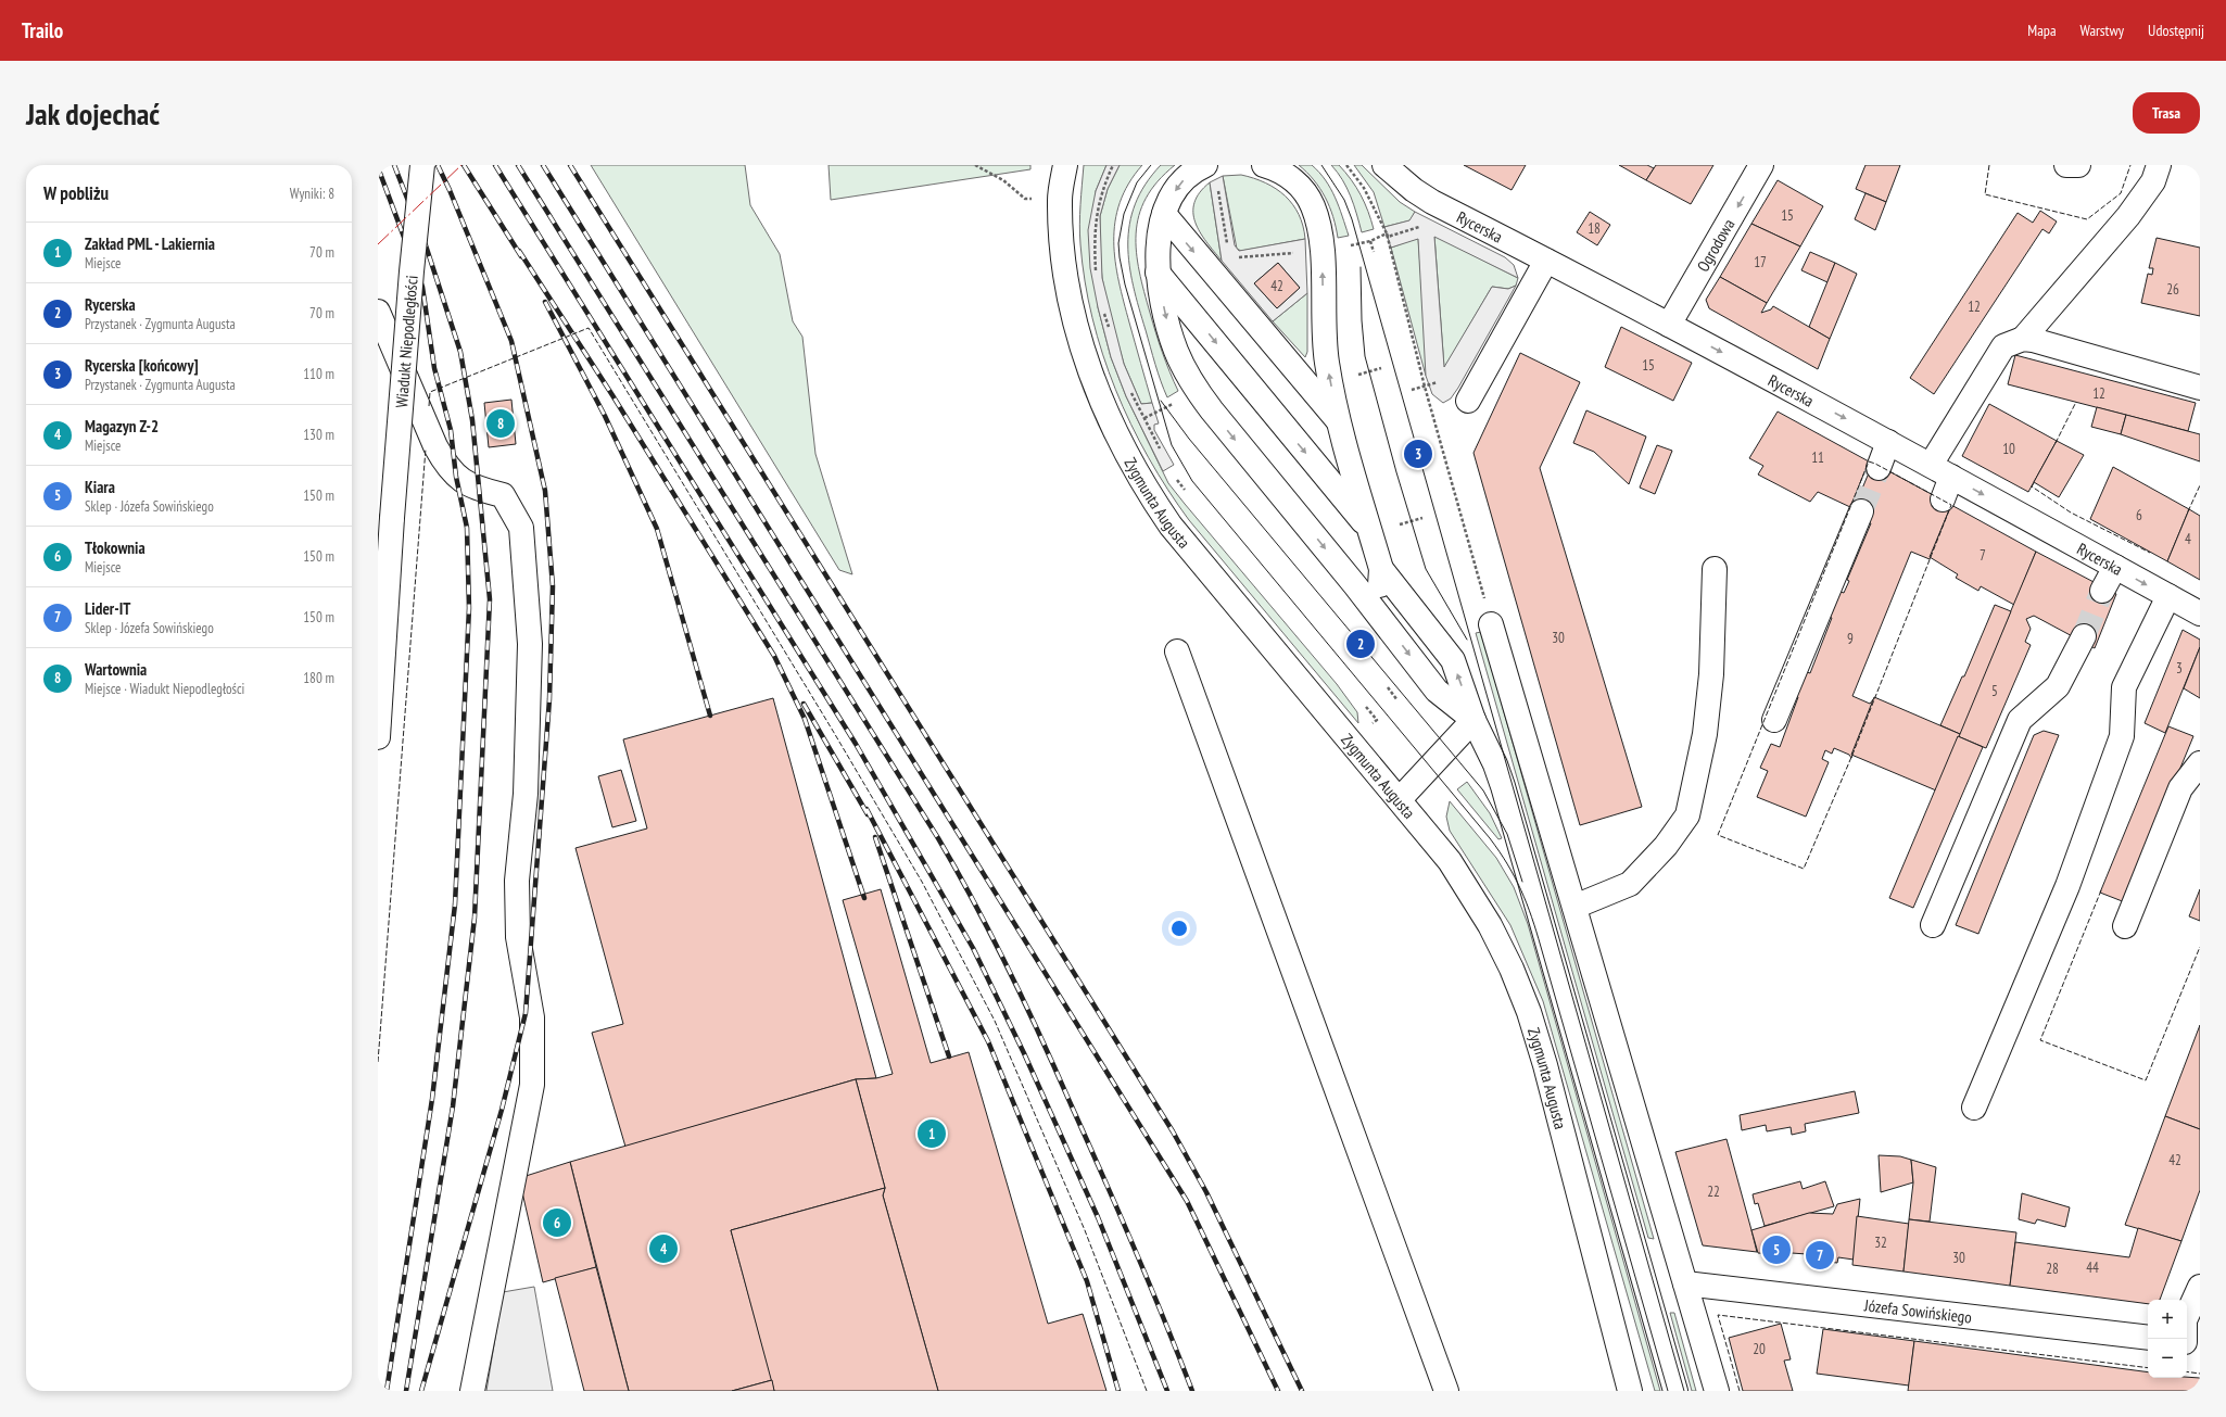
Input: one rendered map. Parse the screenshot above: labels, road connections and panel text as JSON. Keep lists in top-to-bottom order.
{
  "streets": {
    "street": [
      "Rycerska",
      "Ogrodowa",
      "Wiadukt Niepodległości",
      "Zygmunta Augusta",
      "Józefa Sowińskiego"
    ]
  },
  "crossings": [
    ["Rycerska", "Ogrodowa"]
  ],
  "one_way": ["Ogrodowa"],
  "house_numbers": [
    "15",
    "18",
    "17",
    "42",
    "26",
    "12",
    "15",
    "12",
    "10",
    "11",
    "6",
    "4",
    "7",
    "30",
    "9",
    "3",
    "5",
    "42",
    "22",
    "32",
    "30",
    "44",
    "28",
    "20"
  ],
  "page": {
    "header": "Trailo",
    "nav": ["Mapa", "Warstwy", "Udostępnij"],
    "buttons": "Trasa",
    "title": "Jak dojechać",
    "heading": ["W pobliżu", "Wyniki: 8"],
    "list": [
      {
        "mark": "1",
        "name": "Zakład PML - Lakiernia",
        "note": "Miejsce",
        "value": "70 m"
      },
      {
        "mark": "2",
        "name": "Rycerska",
        "note": "Przystanek · Zygmunta Augusta",
        "value": "70 m"
      },
      {
        "mark": "3",
        "name": "Rycerska [końcowy]",
        "note": "Przystanek · Zygmunta Augusta",
        "value": "110 m"
      },
      {
        "mark": "4",
        "name": "Magazyn Z-2",
        "note": "Miejsce",
        "value": "130 m"
      },
      {
        "mark": "5",
        "name": "Kiara",
        "note": "Sklep · Józefa Sowińskiego",
        "value": "150 m"
      },
      {
        "mark": "6",
        "name": "Tłokownia",
        "note": "Miejsce",
        "value": "150 m"
      },
      {
        "mark": "7",
        "name": "Lider-IT",
        "note": "Sklep · Józefa Sowińskiego",
        "value": "150 m"
      },
      {
        "mark": "8",
        "name": "Wartownia",
        "note": "Miejsce · Wiadukt Niepodległości",
        "value": "180 m"
      }
    ],
    "pins": [
      "8",
      "3",
      "2",
      "1",
      "6",
      "4",
      "5",
      "7"
    ],
    "map_buttons": ["+", "−"]
  }
}
